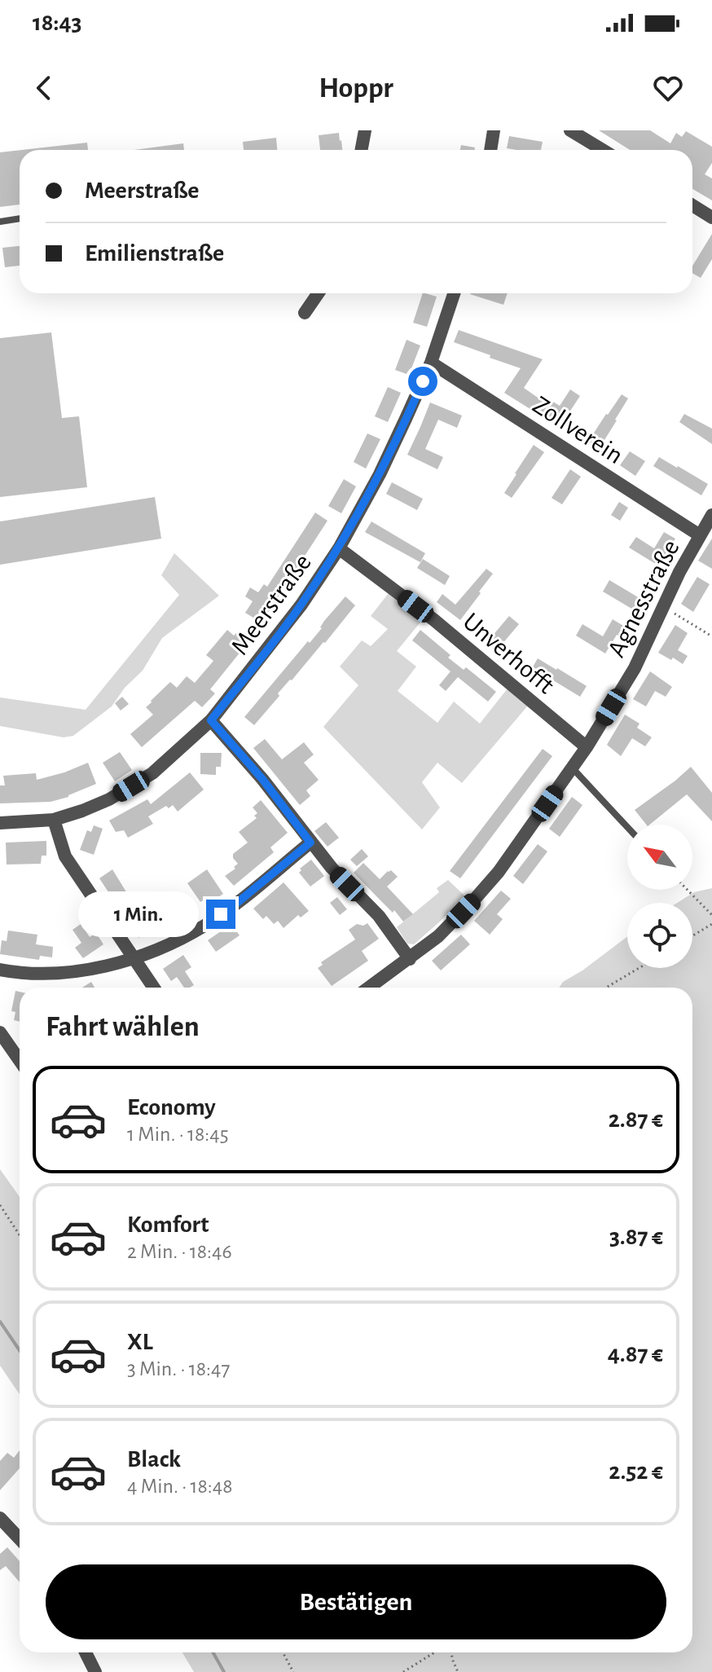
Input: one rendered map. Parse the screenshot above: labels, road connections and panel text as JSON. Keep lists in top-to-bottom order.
{
  "streets": {
    "street": [
      "Zollverein",
      "Agnesstraße",
      "Meerstraße",
      "Unverhofft"
    ]
  },
  "crossings": [
    ["Zollverein", "Agnesstraße"],
    ["Zollverein", "Meerstraße"],
    ["Agnesstraße", "Unverhofft"],
    ["Meerstraße", "Unverhofft"]
  ],
  "north": "top left",
  "page": {
    "status": "18:43",
    "header": "Hoppr",
    "banner": ["Meerstraße", "Emilienstraße"],
    "bubble": "1 Min.",
    "heading": "Fahrt wählen",
    "list": [
      {
        "name": "Economy",
        "note": "1 Min. · 18:45",
        "value": "2.87 €"
      },
      {
        "name": "Komfort",
        "note": "2 Min. · 18:46",
        "value": "3.87 €"
      },
      {
        "name": "XL",
        "note": "3 Min. · 18:47",
        "value": "4.87 €"
      },
      {
        "name": "Black",
        "note": "4 Min. · 18:48",
        "value": "2.52 €"
      }
    ],
    "buttons": "Bestätigen"
  }
}
